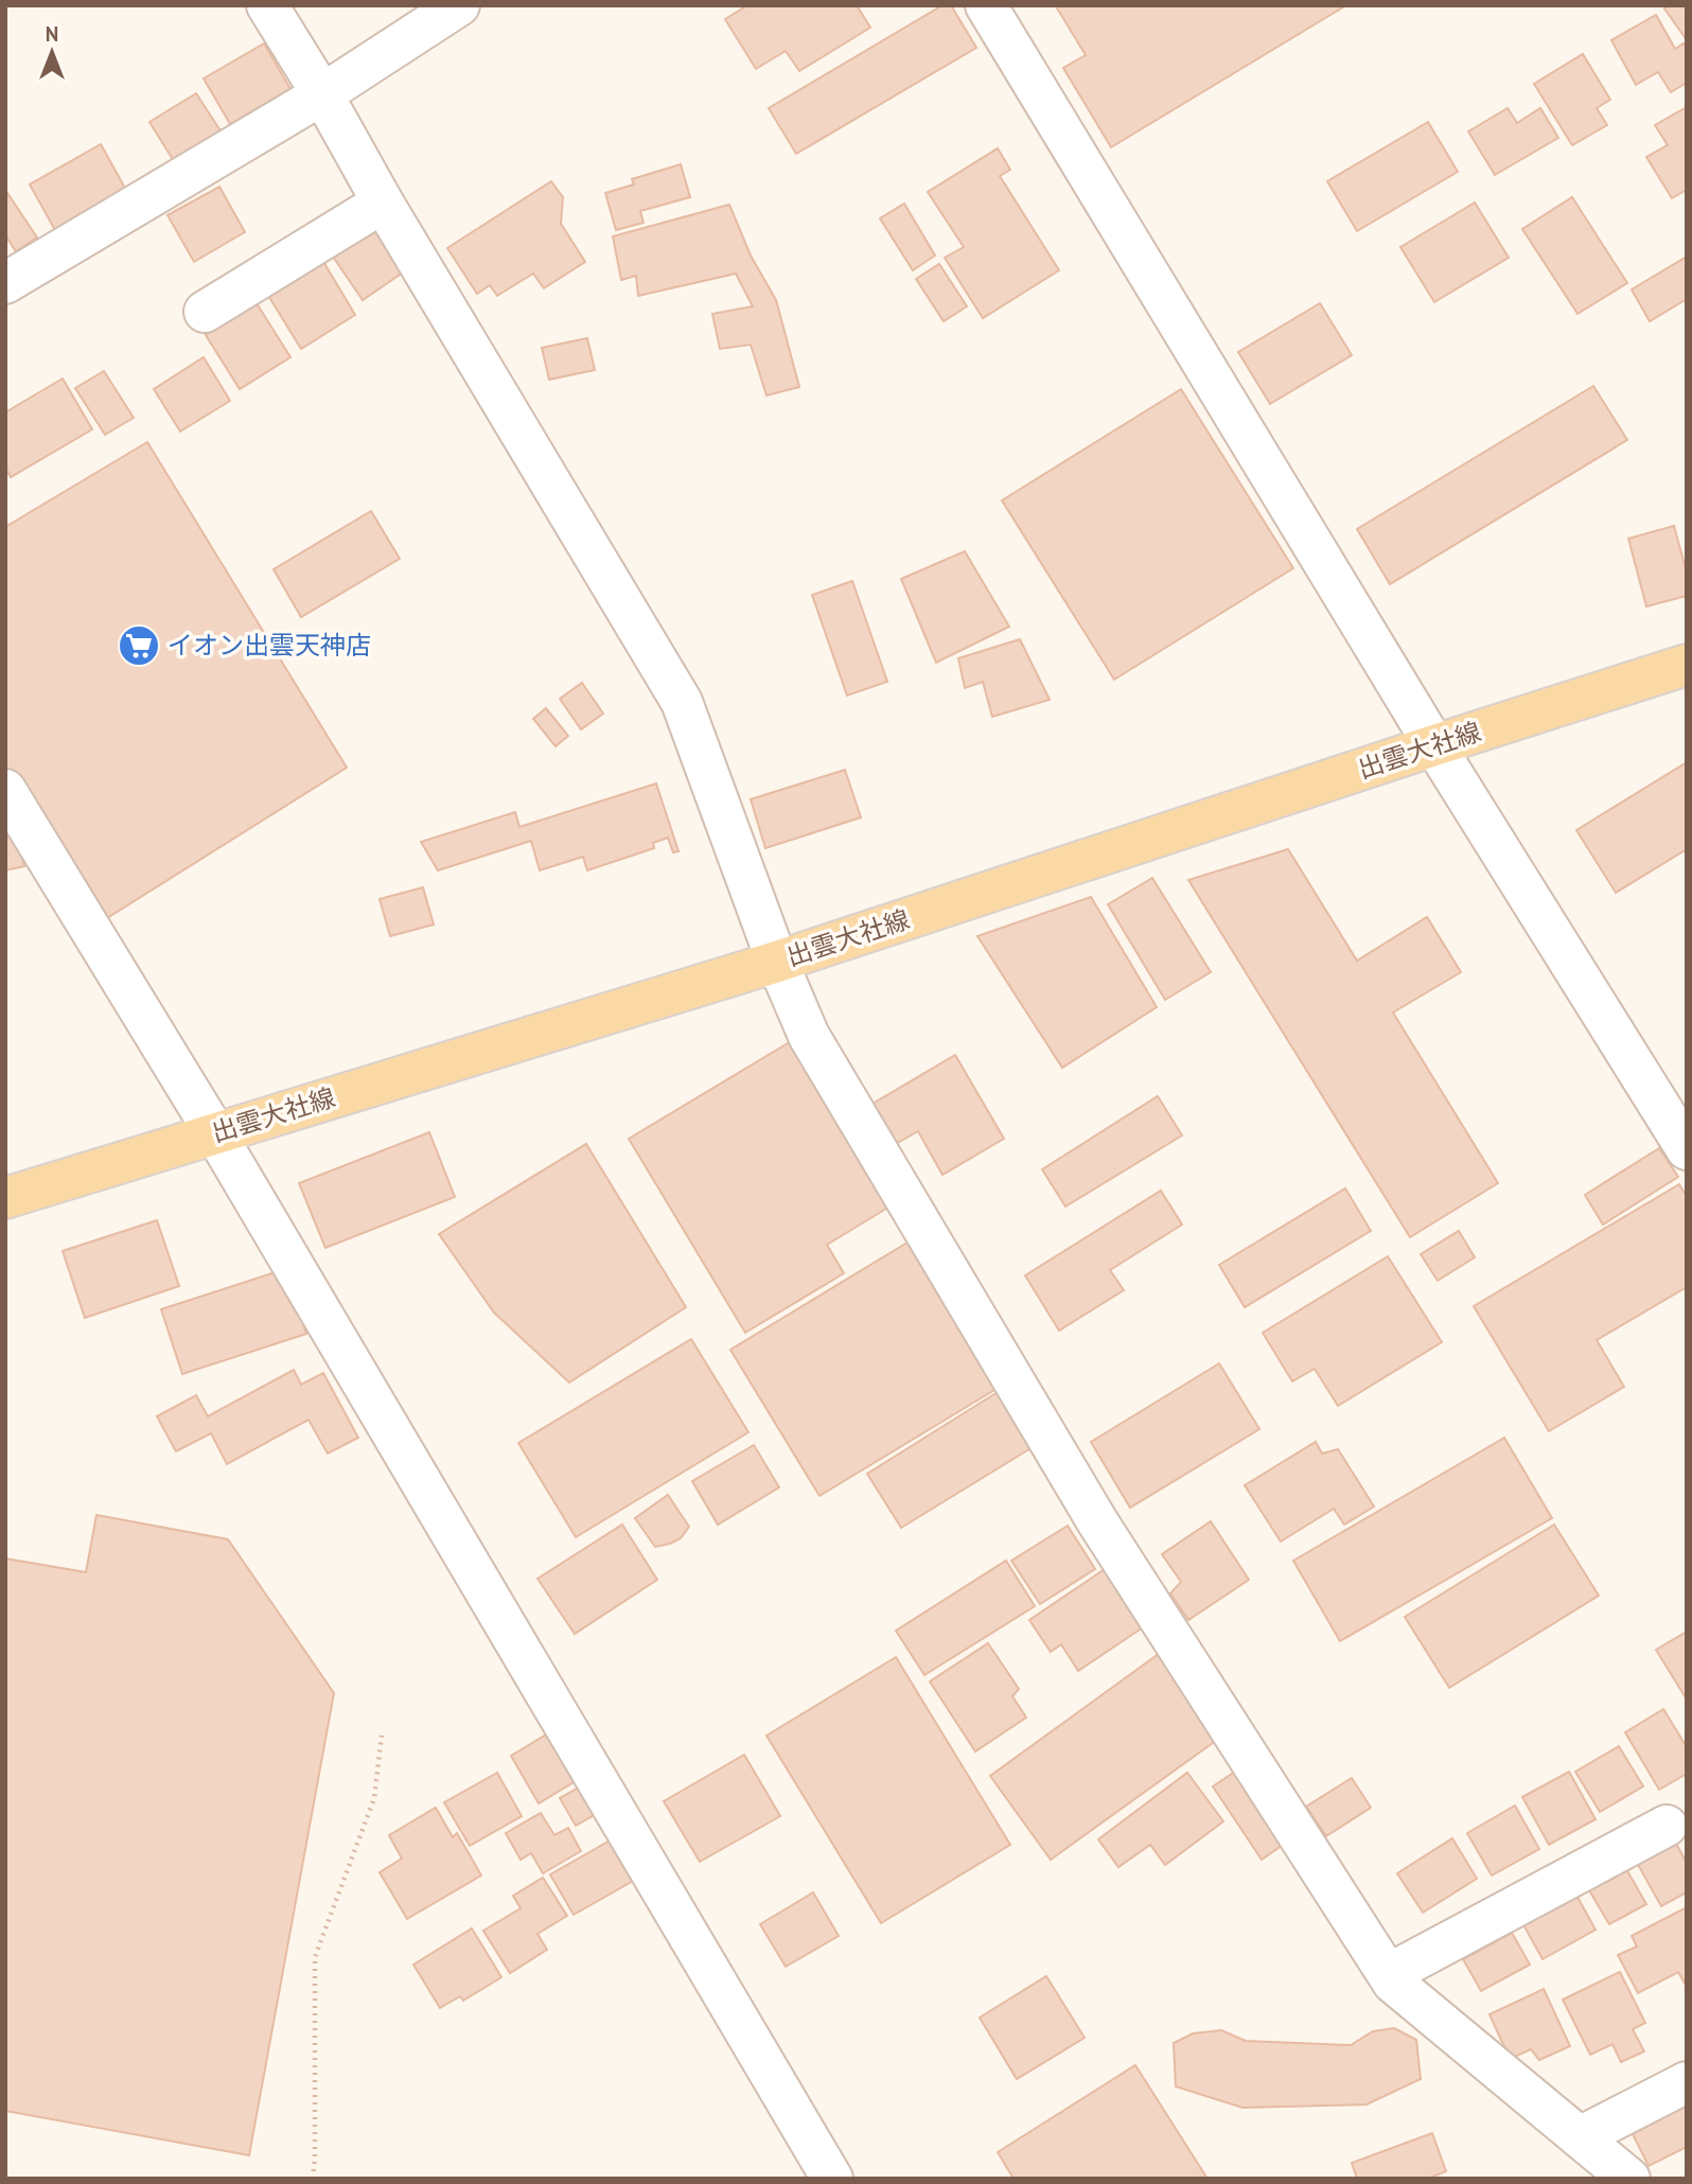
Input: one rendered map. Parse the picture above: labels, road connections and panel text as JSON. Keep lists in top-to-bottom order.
{
  "streets": {
    "main road": ["出雲大社線"]
  },
  "places": {
    "supermarket": ["イオン出雲天神店"]
  },
  "north": "top"
}
